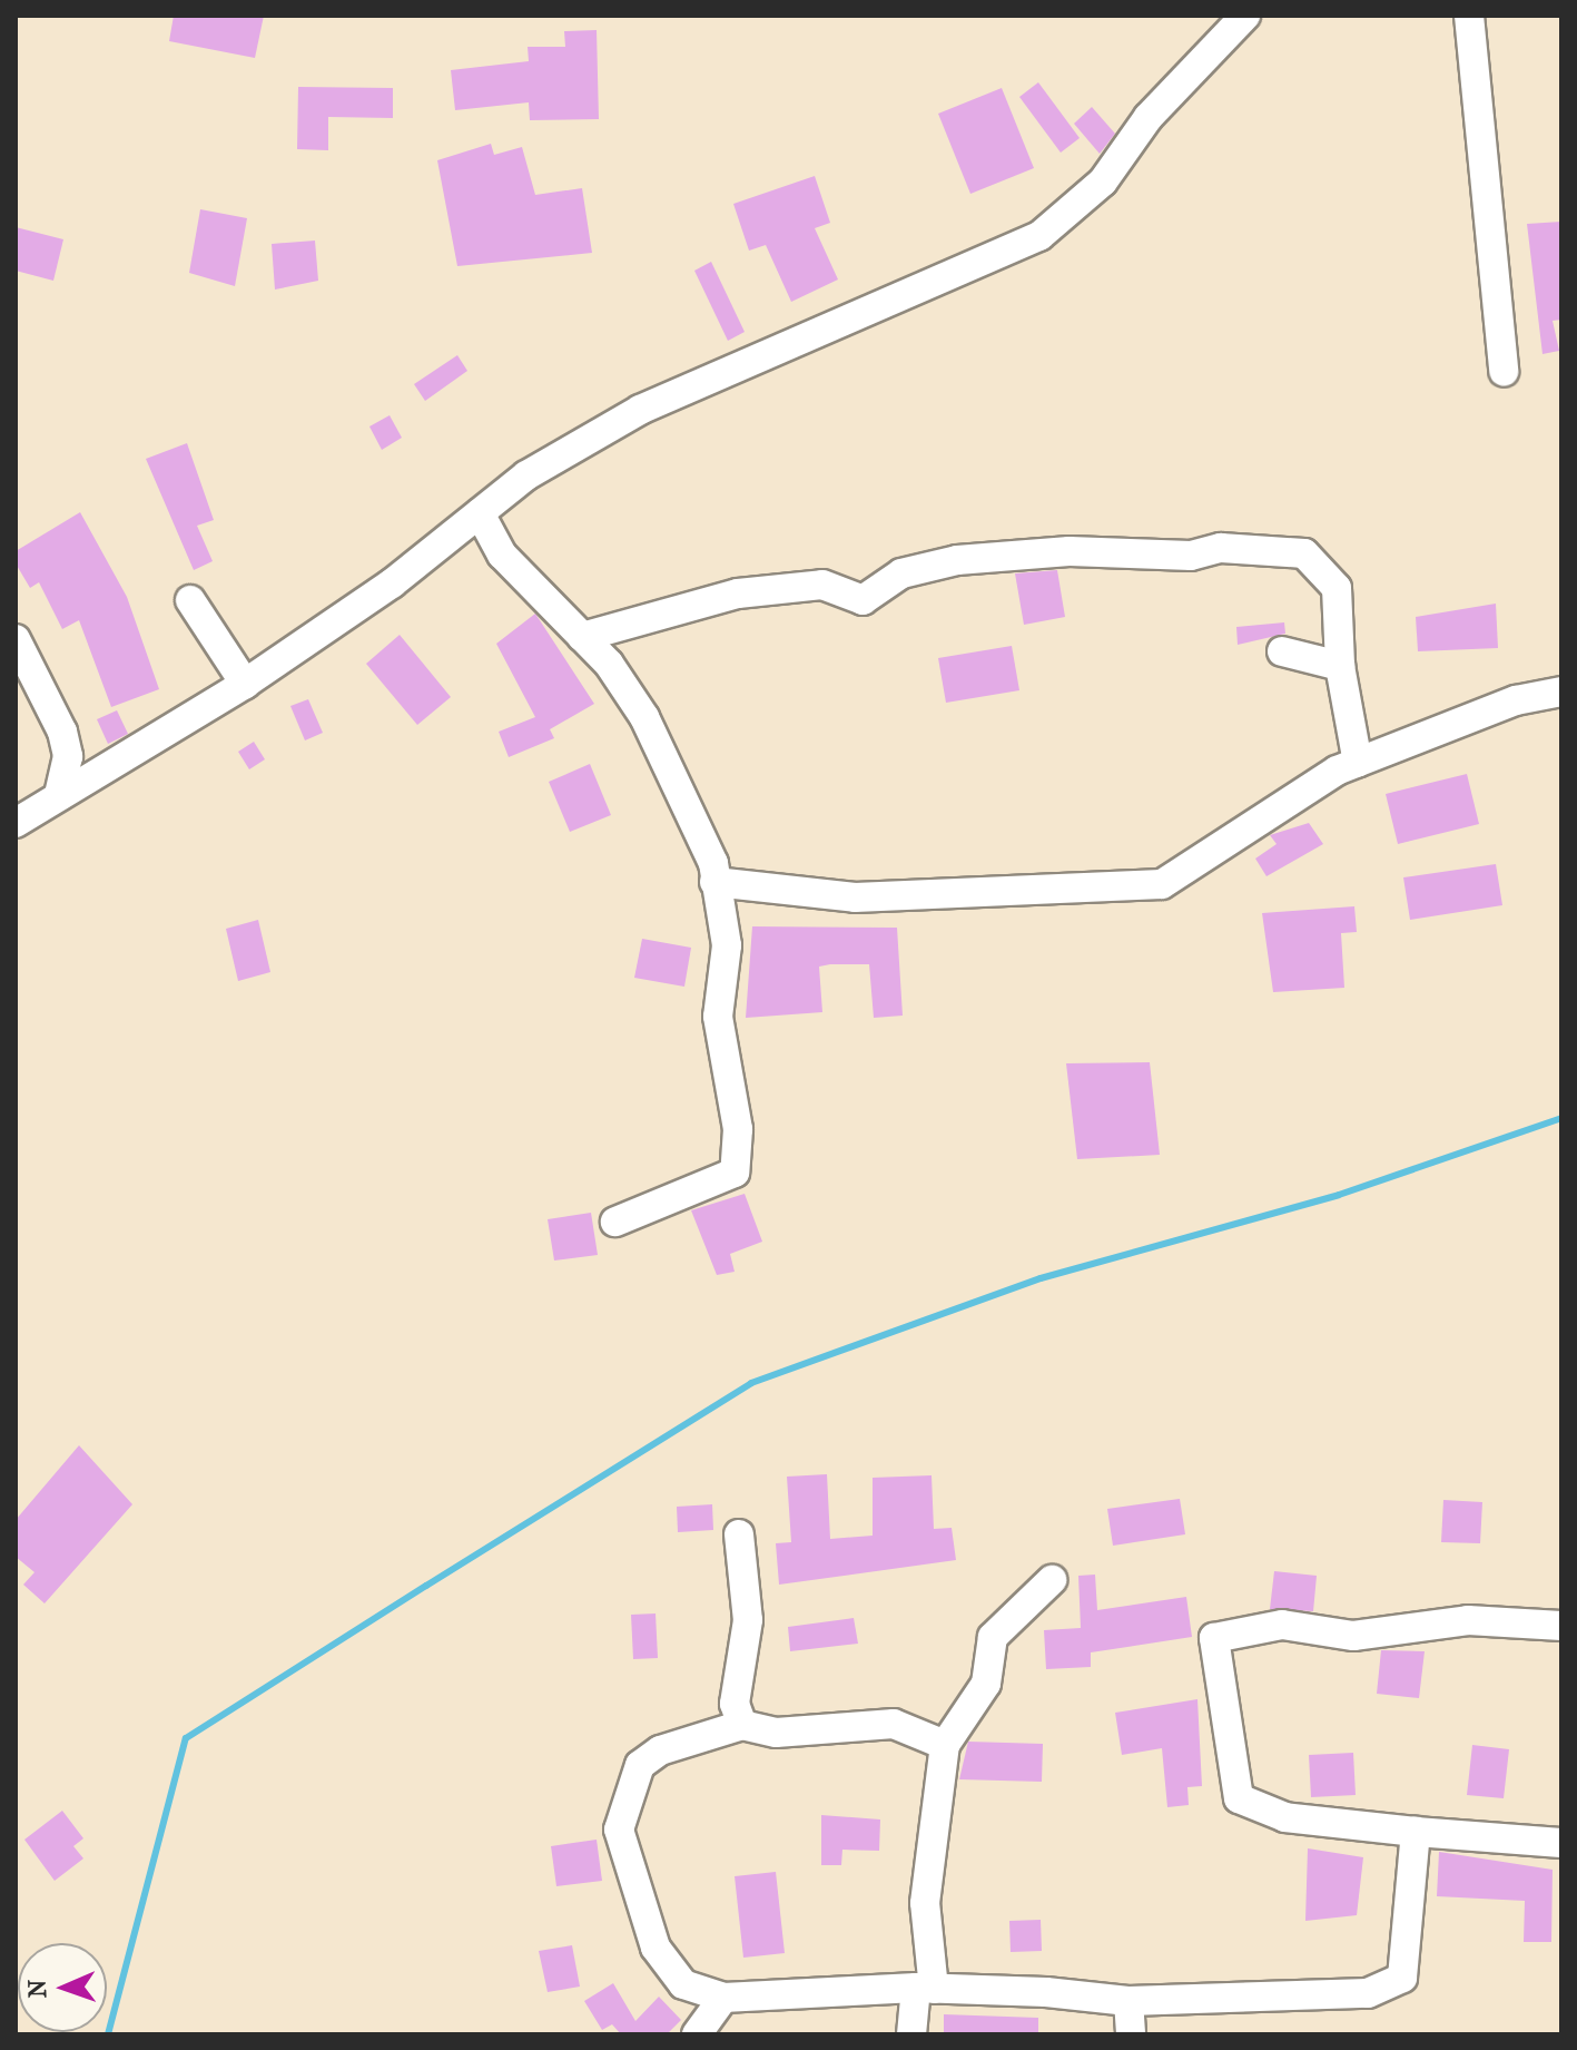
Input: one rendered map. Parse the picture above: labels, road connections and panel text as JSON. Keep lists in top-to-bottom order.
{
  "north": "left"
}
